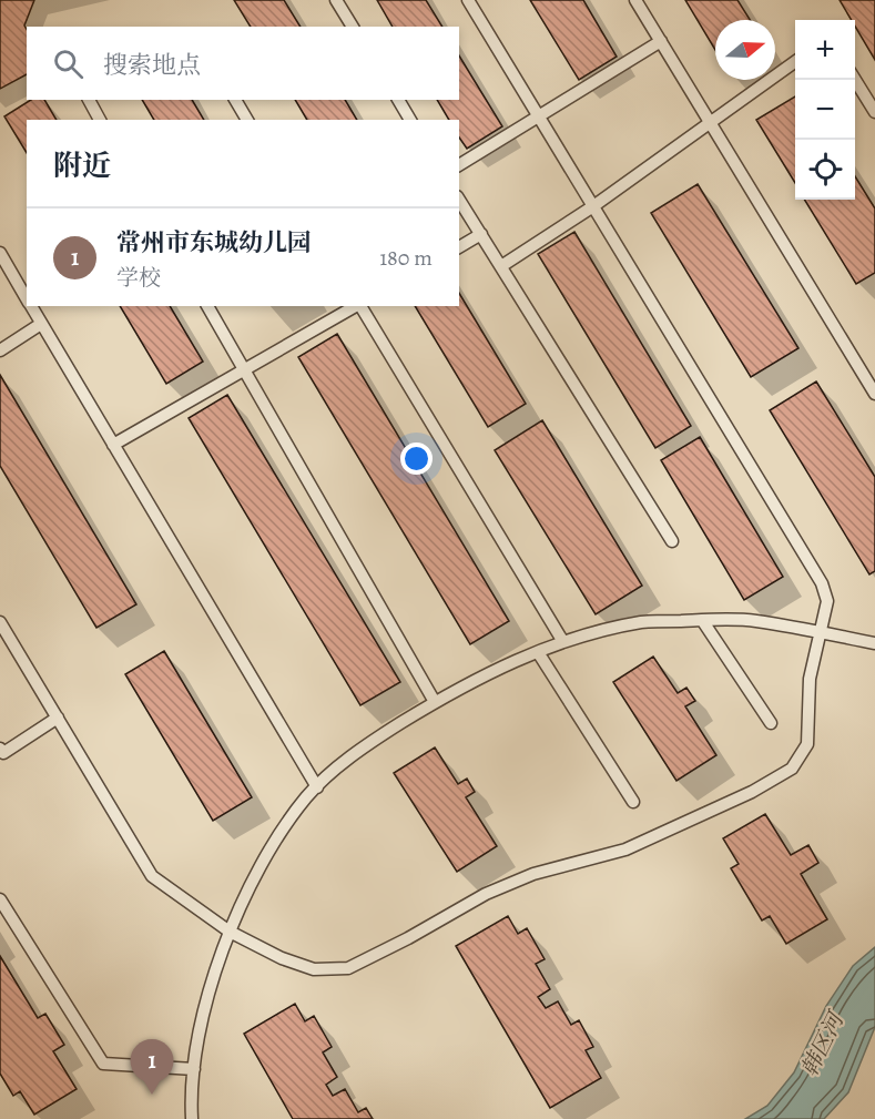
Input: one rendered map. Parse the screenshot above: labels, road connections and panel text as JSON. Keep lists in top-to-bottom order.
{
  "water": ["韩区河"],
  "north": "right",
  "page": {
    "map_buttons": ["+", "−"],
    "search": "搜索地点",
    "heading": "附近",
    "list": [
      {
        "mark": "1",
        "name": "常州市东城幼儿园",
        "note": "学校",
        "value": "180 m"
      }
    ],
    "pins": "1"
  }
}
